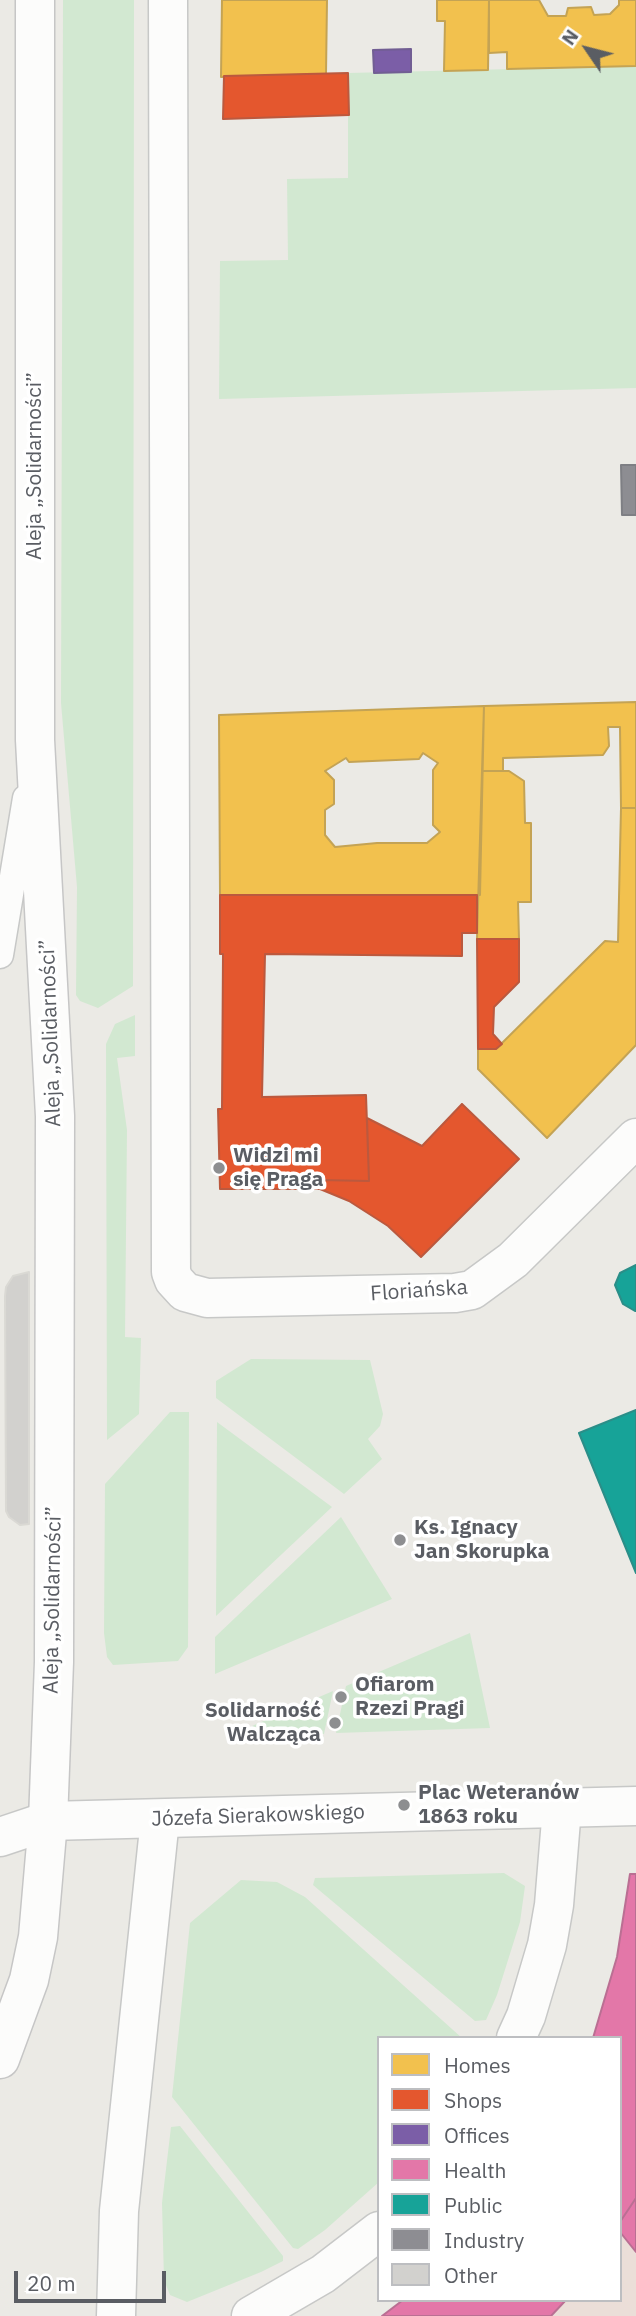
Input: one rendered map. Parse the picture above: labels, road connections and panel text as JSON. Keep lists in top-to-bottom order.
{
  "streets": {
    "street": ["Aleja „Solidarności”", "Floriańska", "Józefa Sierakowskiego"]
  },
  "crossings": [
    ["Aleja „Solidarności”", "Józefa Sierakowskiego"]
  ],
  "places": [
    "Widzi mi się Praga",
    "Ks. Ignacy Jan Skorupka",
    "Ofiarom Rzezi Pragi",
    "Solidarność Walcząca",
    "Plac Weteranów 1863 roku"
  ],
  "legend": [
    "Homes",
    "Shops",
    "Offices",
    "Health",
    "Public",
    "Industry",
    "Other"
  ],
  "scale_bar": "20 m",
  "north": "top left"
}
